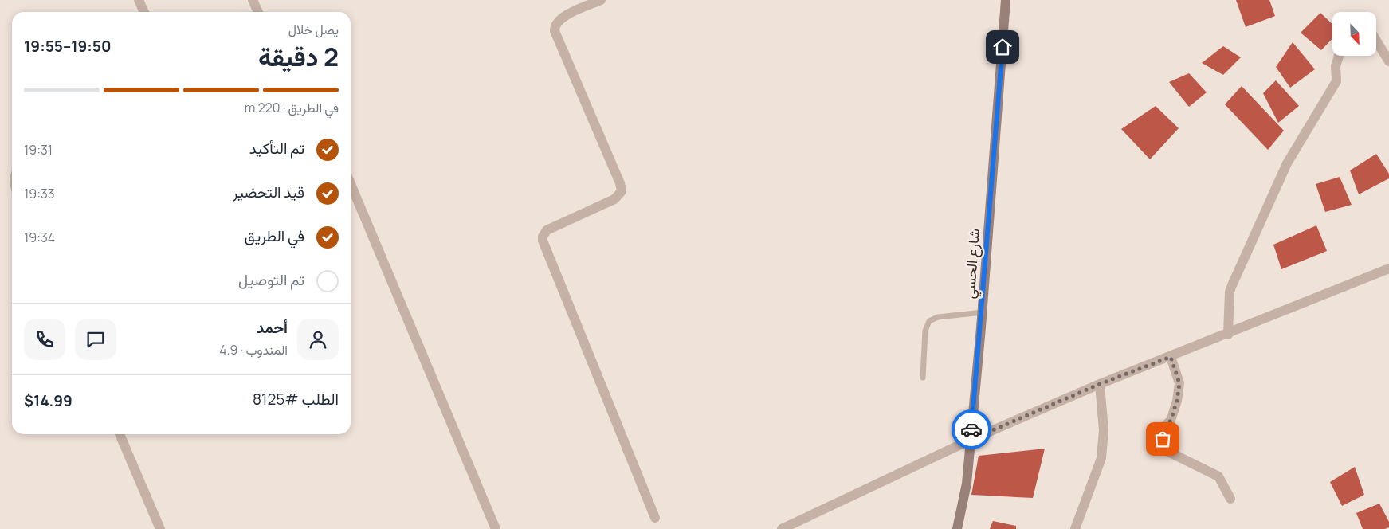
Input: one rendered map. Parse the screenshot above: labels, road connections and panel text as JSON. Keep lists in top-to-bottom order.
{
  "streets": {
    "street": ["شارع الحسي"]
  },
  "north": "bottom right",
  "page": {
    "heading": ["2 دقيقة", "يصل خلال", "19:50–19:55"],
    "panel": [
      "أحمد",
      "المندوب · 4.9",
      "الطلب #8125",
      "$14.99"
    ],
    "bar": "في الطريق · 220 m",
    "list": [
      ["تم التأكيد", "19:31"],
      ["قيد التحضير", "19:33"],
      ["في الطريق", "19:34"],
      "تم التوصيل"
    ]
  }
}
